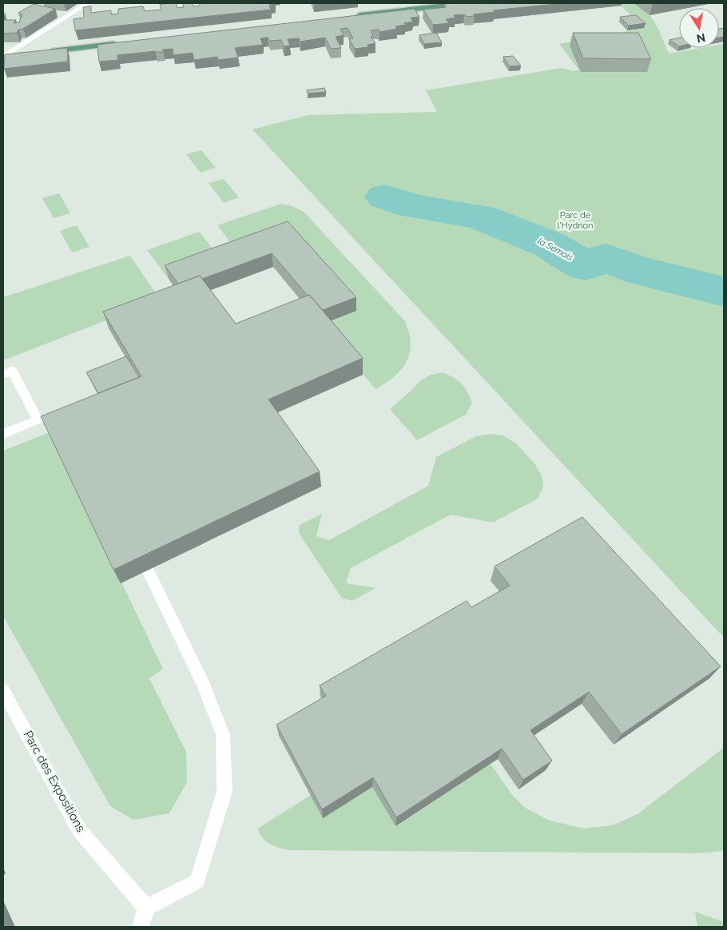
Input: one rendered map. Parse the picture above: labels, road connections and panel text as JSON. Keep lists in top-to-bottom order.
{
  "streets": {
    "street": ["Parc des Expositions"]
  },
  "water": ["la Semois"],
  "parks": ["Parc de l'Hydrion"],
  "north": "bottom"
}
